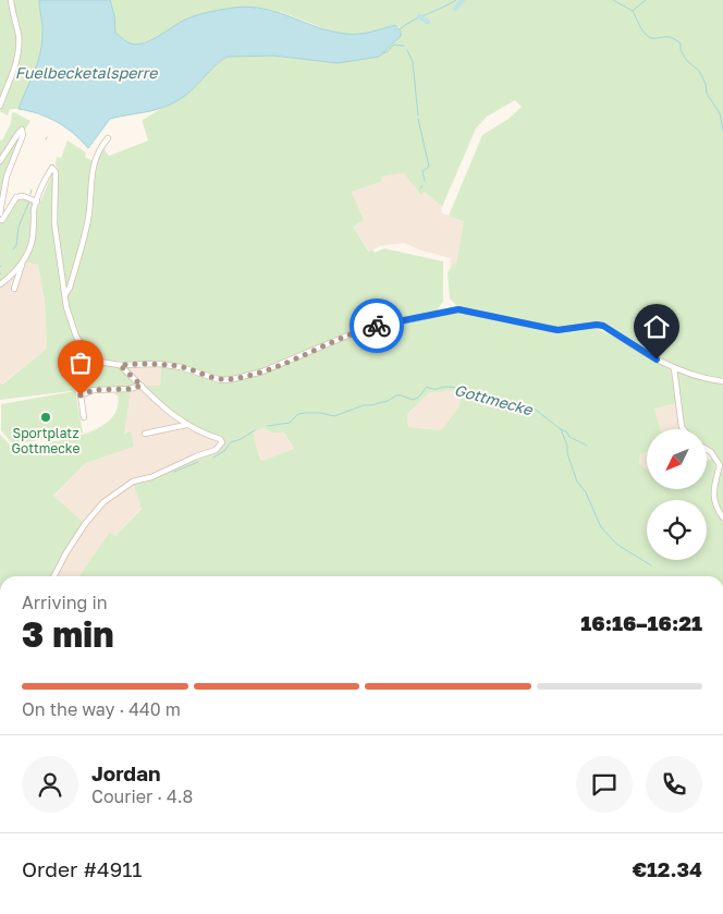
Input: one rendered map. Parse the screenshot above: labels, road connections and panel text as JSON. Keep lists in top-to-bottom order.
{
  "water": ["Fuelbecketalsperre", "Gottmecke"],
  "places": ["Sportplatz Gottmecke"],
  "north": "bottom left",
  "page": {
    "heading": ["3 min", "Arriving in", "16:16–16:21"],
    "panel": [
      "Jordan",
      "Courier · 4.8",
      "Order #4911",
      "€12.34"
    ],
    "bar": "On the way · 440 m"
  }
}
